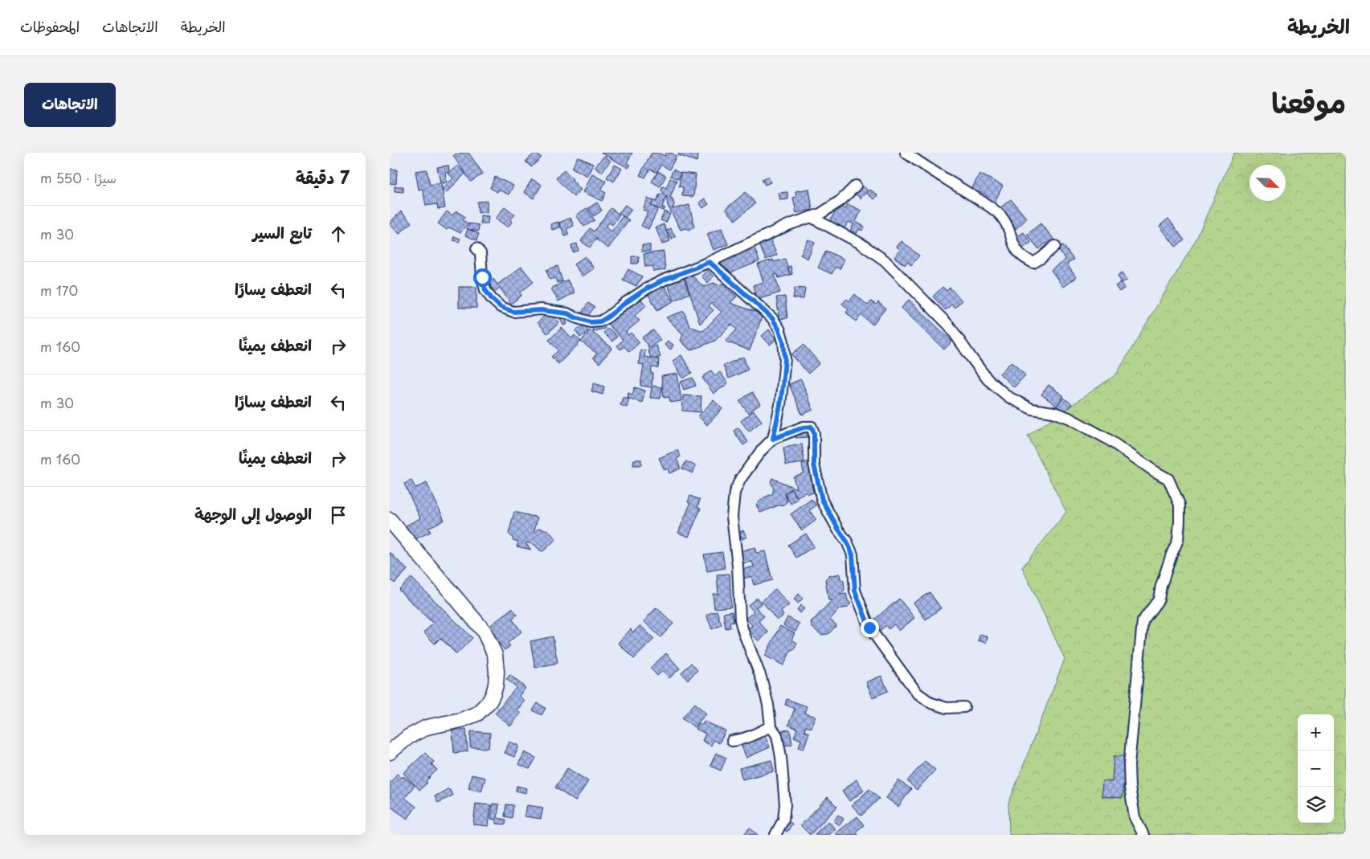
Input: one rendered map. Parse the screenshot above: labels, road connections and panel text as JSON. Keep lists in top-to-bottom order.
{
  "north": "bottom right",
  "page": {
    "header": "الخريطة",
    "nav": ["الخريطة", "الاتجاهات", "المحفوظات"],
    "title": "موقعنا",
    "buttons": "الاتجاهات",
    "heading": ["7 دقيقة", "سيرًا · 550 m"],
    "list": [
      ["تابع السير", "30 m"],
      ["انعطف يسارًا", "170 m"],
      ["انعطف يمينًا", "160 m"],
      ["انعطف يسارًا", "30 m"],
      ["انعطف يمينًا", "160 m"],
      "الوصول إلى الوجهة"
    ],
    "map_buttons": ["+", "−"]
  }
}
